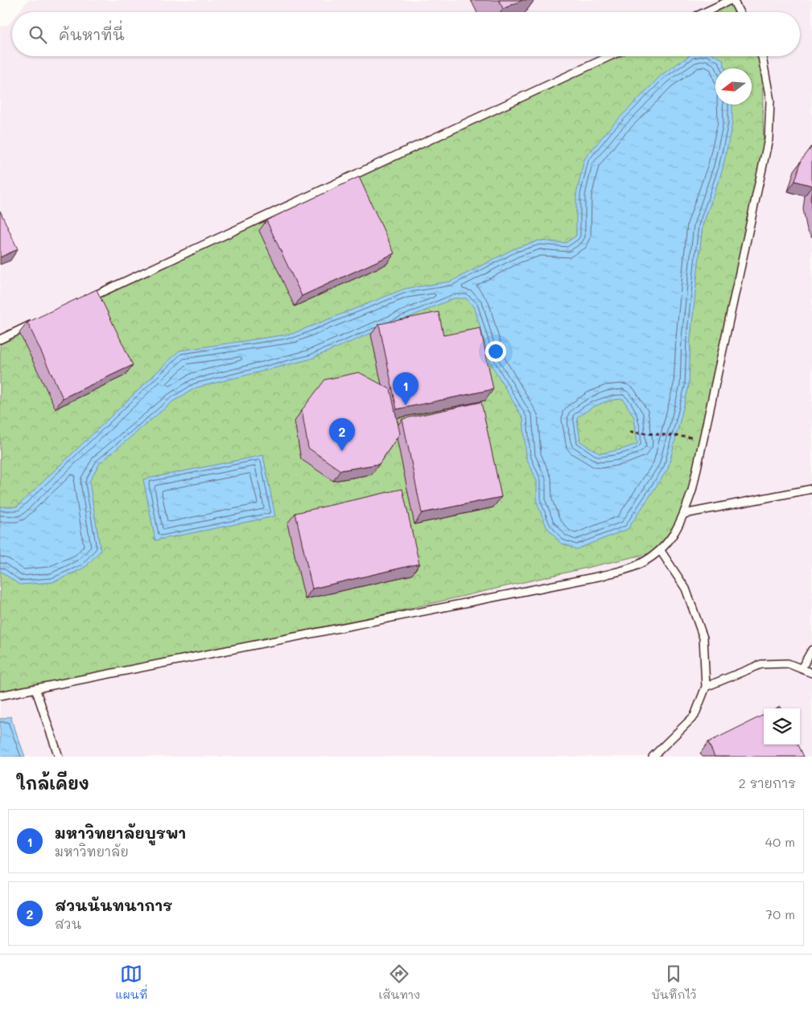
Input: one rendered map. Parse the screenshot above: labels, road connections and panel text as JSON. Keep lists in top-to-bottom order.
{
  "north": "left",
  "page": {
    "search": "ค้นหาที่นี่",
    "pins": ["1", "2"],
    "heading": ["ใกล้เคียง", "2 รายการ"],
    "list": [
      {
        "mark": "1",
        "name": "มหาวิทยาลัยบูรพา",
        "note": "มหาวิทยาลัย",
        "value": "40 m"
      },
      {
        "mark": "2",
        "name": "สวนนันทนาการ",
        "note": "สวน",
        "value": "70 m"
      }
    ],
    "nav": ["แผนที่", "เส้นทาง", "บันทึกไว้"]
  }
}
